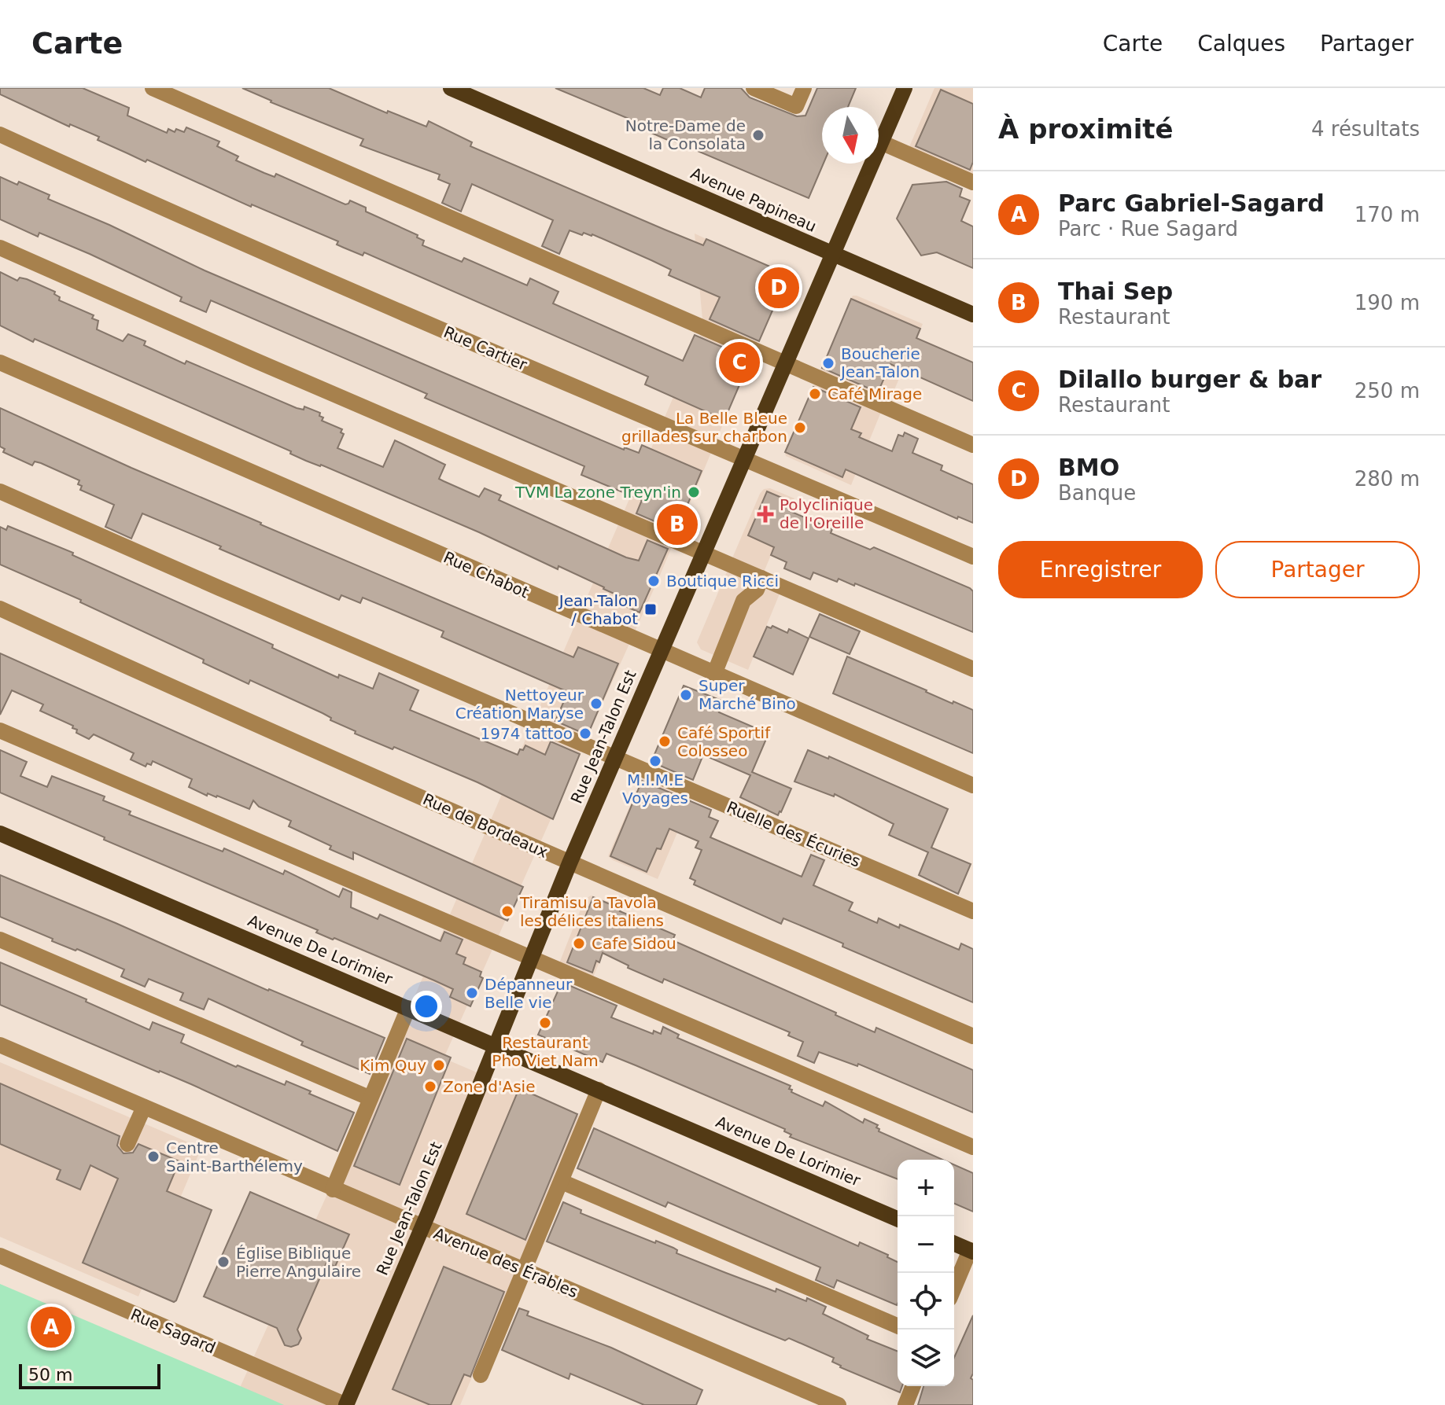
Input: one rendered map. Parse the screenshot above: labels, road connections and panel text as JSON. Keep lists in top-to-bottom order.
{
  "streets": {
    "main road": ["Avenue Papineau", "Rue Jean-Talon Est", "Avenue De Lorimier"],
    "street": [
      "Rue Cartier",
      "Rue Chabot",
      "Rue de Bordeaux",
      "Ruelle des Écuries",
      "Avenue des Érables",
      "Rue Sagard"
    ]
  },
  "crossings": [
    ["Avenue Papineau", "Rue Jean-Talon Est"],
    ["Rue Cartier", "Rue Jean-Talon Est"],
    ["Rue Chabot", "Rue Jean-Talon Est"],
    ["Rue Jean-Talon Est", "Rue de Bordeaux"],
    ["Rue Jean-Talon Est", "Ruelle des Écuries"],
    ["Rue Jean-Talon Est", "Avenue De Lorimier"],
    ["Rue Jean-Talon Est", "Avenue des Érables"],
    ["Rue Jean-Talon Est", "Rue Sagard"]
  ],
  "places": {
    "other": [
      "Notre-Dame de la Consolata",
      "Boucherie Jean-Talon",
      "Café Mirage",
      "La Belle Bleue grillades sur charbon",
      "TVM La zone Treyn'in",
      "Boutique Ricci",
      "Super Marché Bino",
      "Nettoyeur Création Maryse",
      "1974 tattoo",
      "Café Sportif Colosseo",
      "M.I.M.E Voyages",
      "Tiramisu a Tavola les délices italiens",
      "Cafe Sidou",
      "Dépanneur Belle vie",
      "Restaurant Pho Viet Nam",
      "Kim Quy",
      "Zone d'Asie",
      "Centre Saint-Barthélemy",
      "Église Biblique Pierre Angulaire"
    ],
    "health": ["Polyclinique de l'Oreille"],
    "transit": ["Jean-Talon / Chabot"]
  },
  "scale_bar": "50 m",
  "north": "bottom",
  "page": {
    "header": "Carte",
    "nav": ["Carte", "Calques", "Partager"],
    "heading": ["À proximité", "4 résultats"],
    "list": [
      {
        "mark": "A",
        "name": "Parc Gabriel-Sagard",
        "note": "Parc · Rue Sagard",
        "value": "170 m"
      },
      {
        "mark": "B",
        "name": "Thai Sep",
        "note": "Restaurant",
        "value": "190 m"
      },
      {
        "mark": "C",
        "name": "Dilallo burger & bar",
        "note": "Restaurant",
        "value": "250 m"
      },
      {
        "mark": "D",
        "name": "BMO",
        "note": "Banque",
        "value": "280 m"
      }
    ],
    "pins": [
      "D",
      "C",
      "B",
      "A"
    ],
    "buttons": ["Enregistrer", "Partager"],
    "map_buttons": ["+", "−"],
    "scale": "50 m"
  }
}
